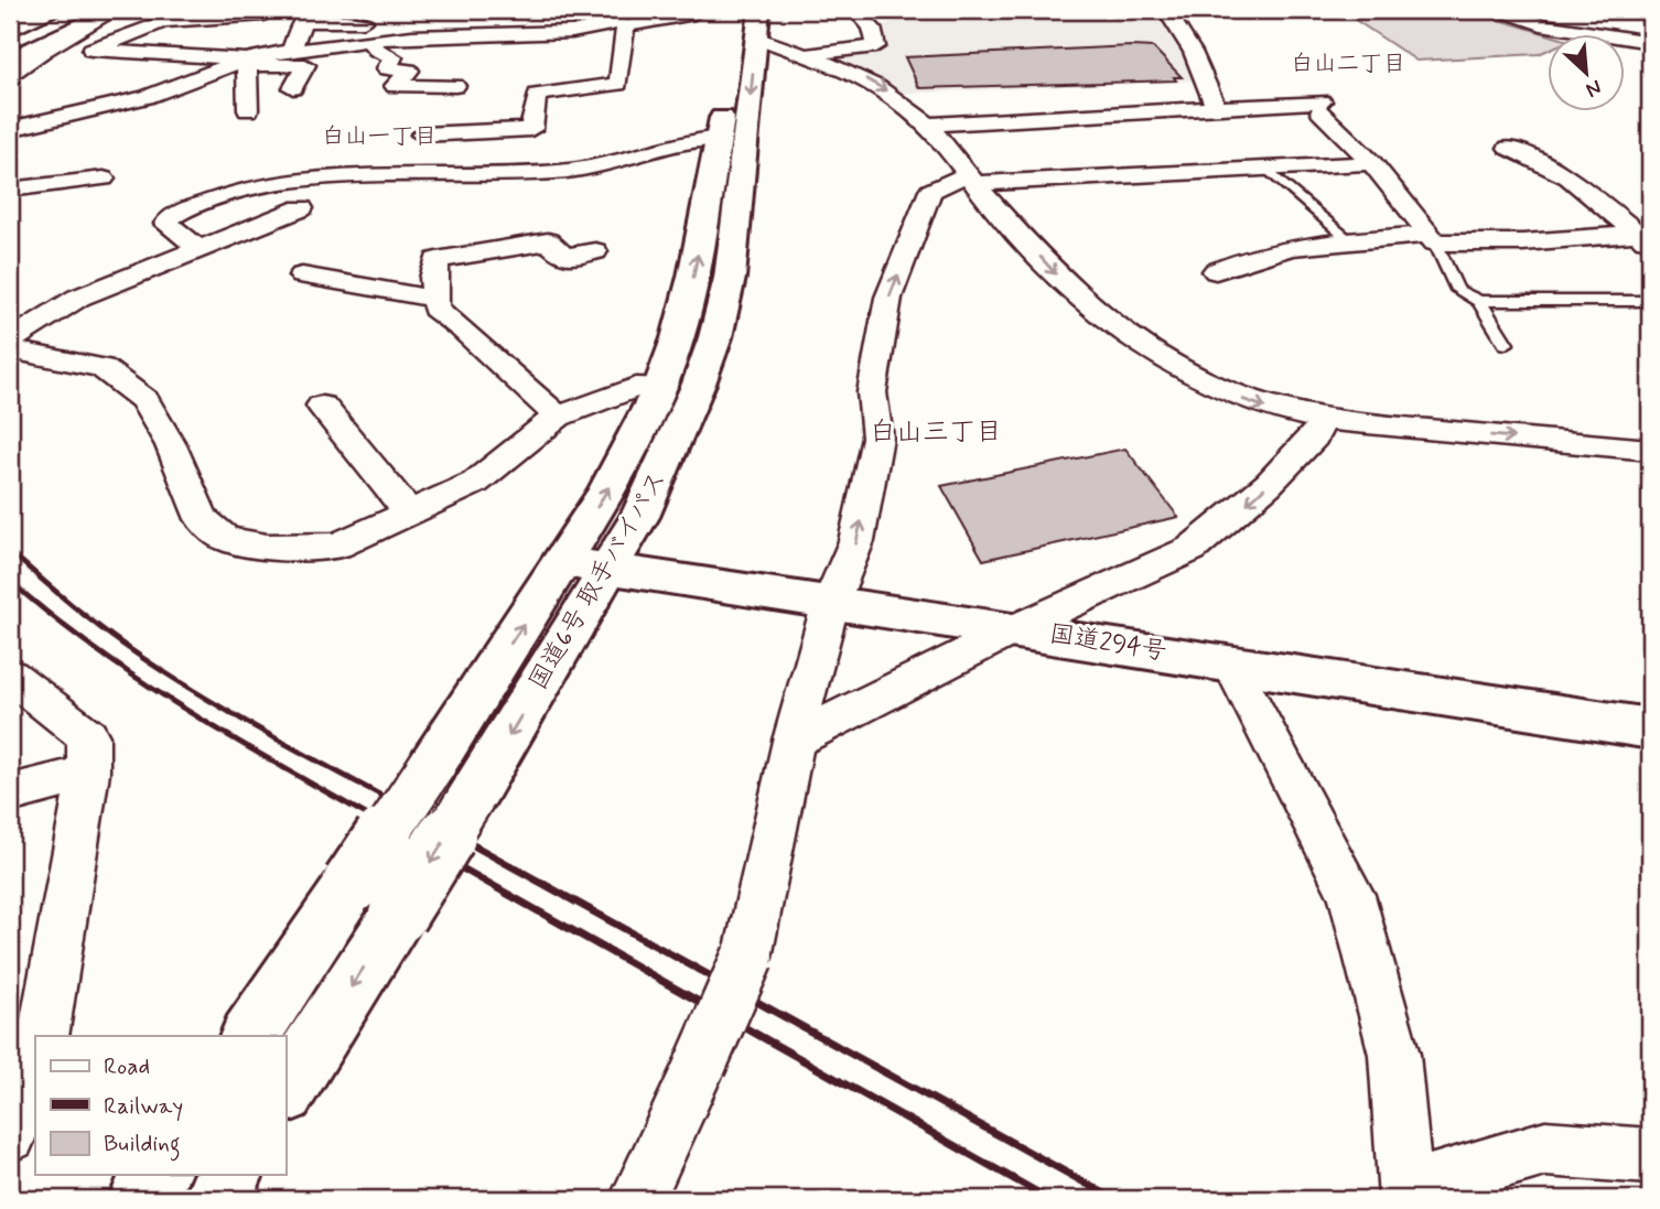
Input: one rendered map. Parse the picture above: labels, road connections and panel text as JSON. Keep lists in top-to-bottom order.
{
  "streets": {
    "highway": ["国道6号 取手バイパス", "国道294号"]
  },
  "crossings": [
    ["国道6号 取手バイパス", "国道294号"]
  ],
  "districts": ["白山二丁目", "白山一丁目", "白山三丁目"],
  "legend": ["Road", "Railway", "Building"],
  "north": "bottom right"
}
